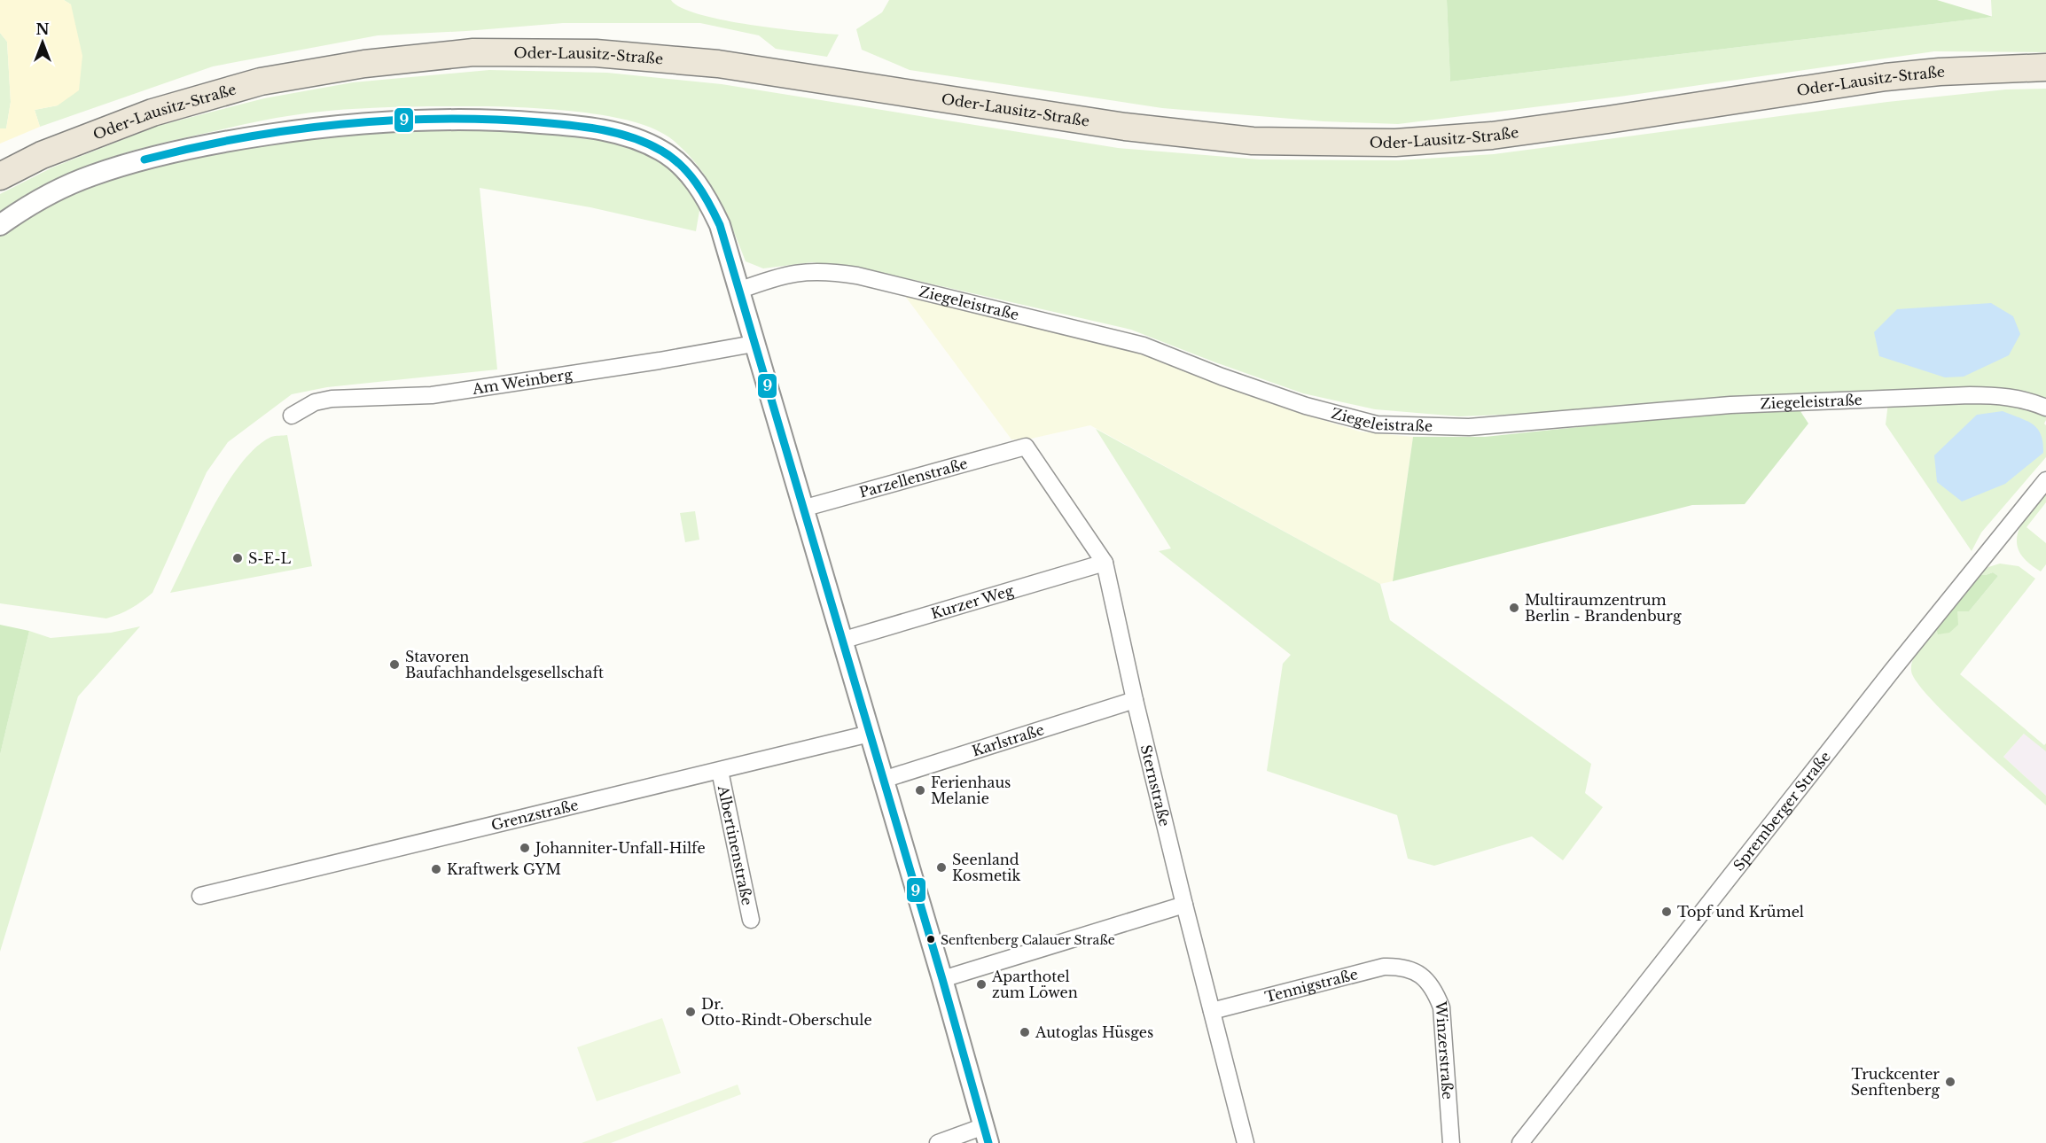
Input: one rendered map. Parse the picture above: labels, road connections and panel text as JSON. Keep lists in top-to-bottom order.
{
  "streets": {
    "highway": ["Oder-Lausitz-Straße"],
    "street": [
      "Ziegeleistraße",
      "Am Weinberg",
      "Parzellenstraße",
      "Kurzer Weg",
      "Karlstraße",
      "Sternstraße",
      "Spremberger Straße",
      "Grenzstraße",
      "Albertinenstraße",
      "Tennigstraße",
      "Winzerstraße"
    ]
  },
  "crossings": [
    ["Parzellenstraße", "Sternstraße"],
    ["Kurzer Weg", "Sternstraße"],
    ["Karlstraße", "Sternstraße"],
    ["Sternstraße", "Tennigstraße"],
    ["Grenzstraße", "Albertinenstraße"],
    ["Tennigstraße", "Winzerstraße"]
  ],
  "places": [
    "S-E-L",
    "Multiraumzentrum Berlin - Brandenburg",
    "Stavoren Baufachhandelsgesellschaft",
    "Ferienhaus Melanie",
    "Johanniter-Unfall-Hilfe",
    "Seenland Kosmetik",
    "Kraftwerk GYM",
    "Topf und Krümel",
    "Senftenberg Calauer Straße",
    "Aparthotel zum Löwen",
    "Dr. Otto-Rindt-Oberschule",
    "Autoglas Hüsges",
    "Truckcenter Senftenberg"
  ],
  "lines": ["transit line 9"],
  "north": "top"
}
